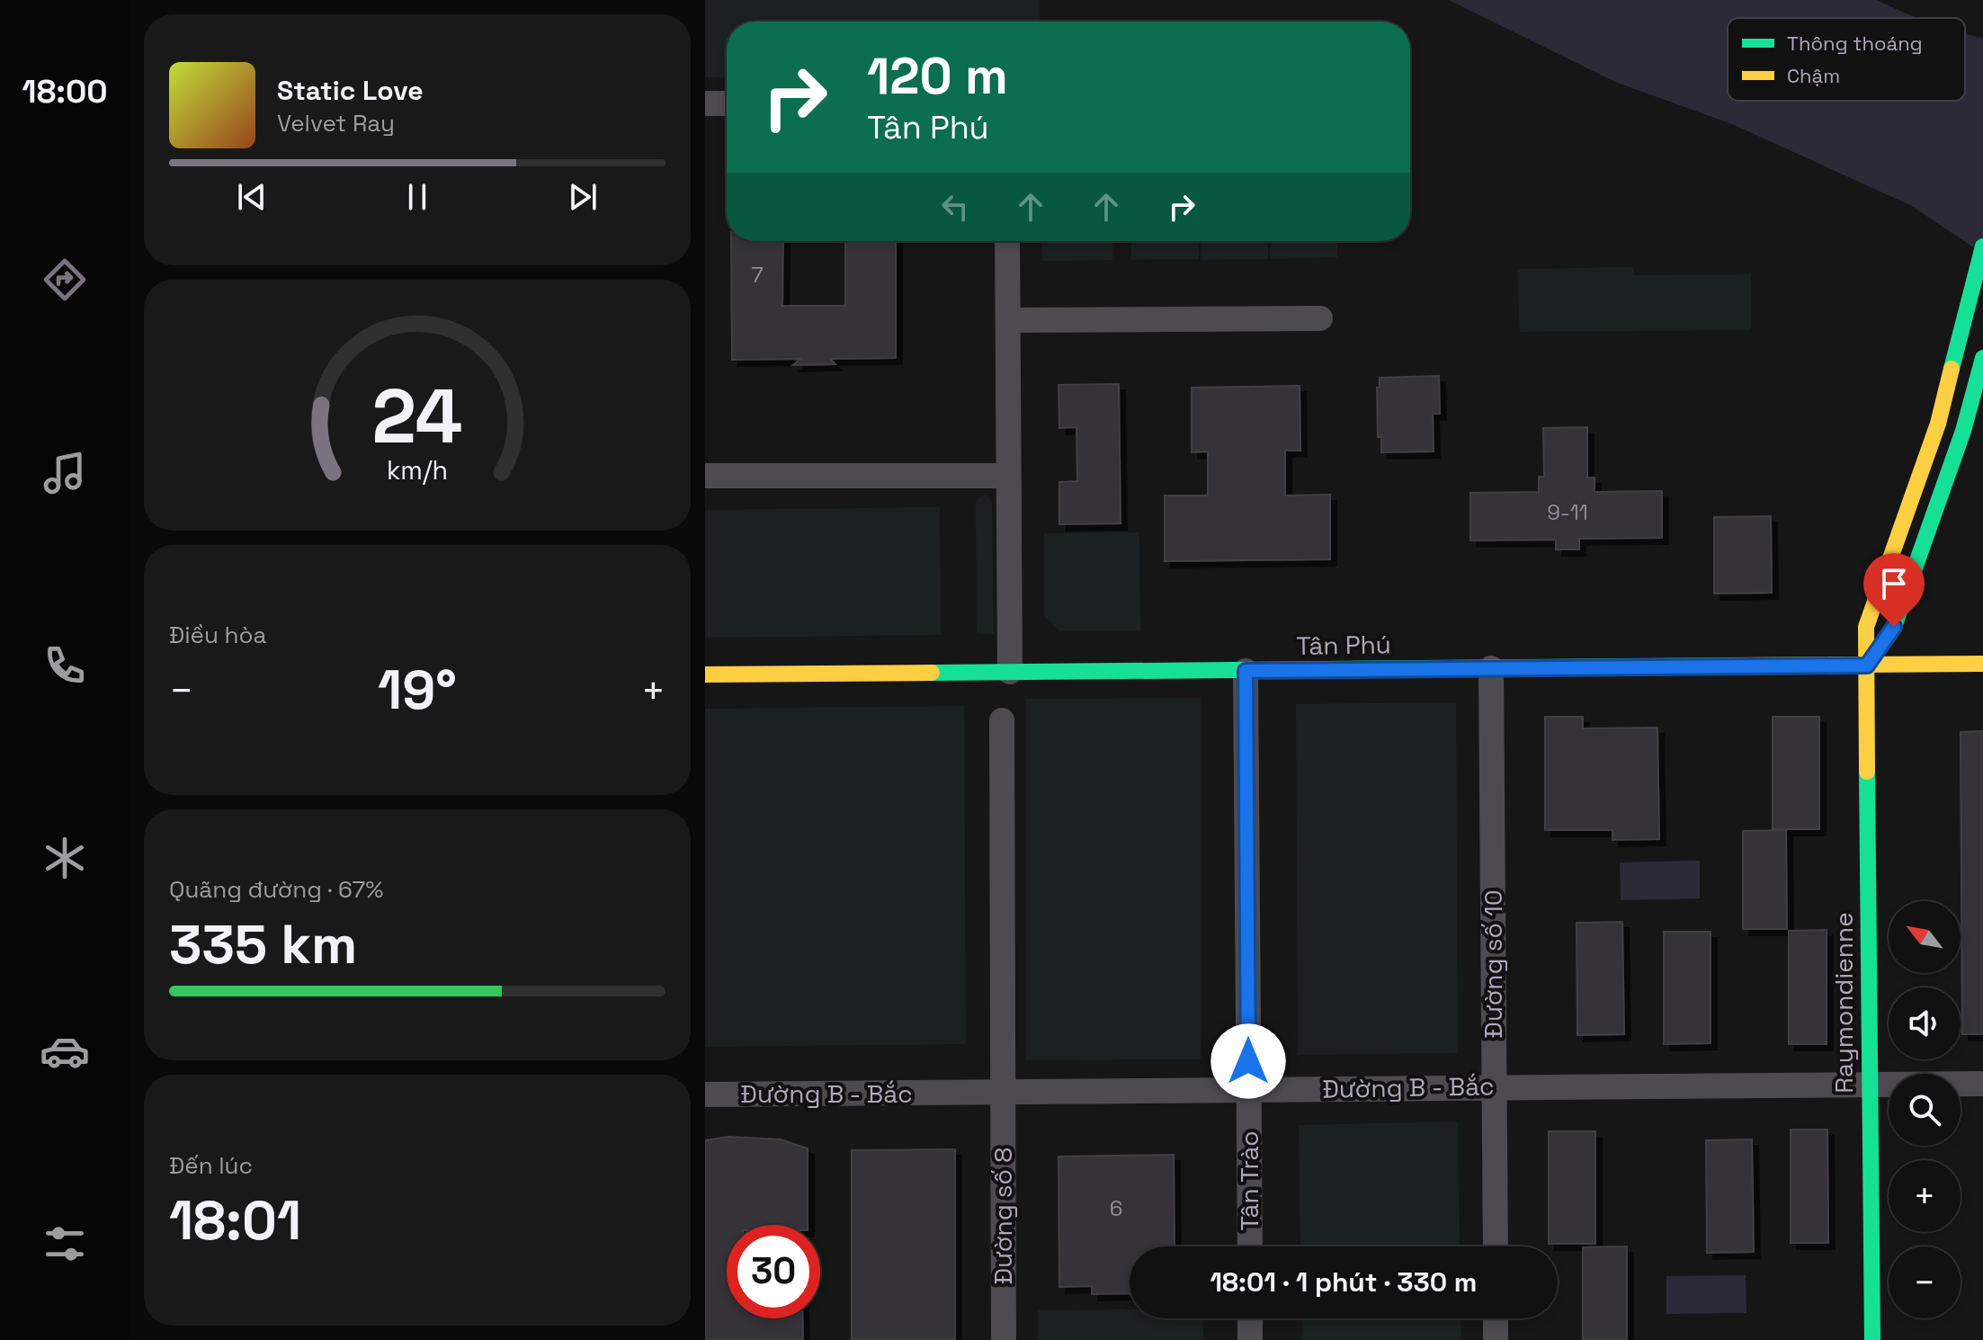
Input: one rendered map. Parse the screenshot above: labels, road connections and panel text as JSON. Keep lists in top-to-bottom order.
{
  "streets": {
    "street": [
      "Tân Phú",
      "Đường số 10",
      "Raymondienne",
      "Đường B - Bắc",
      "Tân Trào",
      "Đường số 8"
    ]
  },
  "crossings": [
    ["Tân Phú", "Đường số 10"],
    ["Tân Phú", "Raymondienne"],
    ["Tân Phú", "Tân Trào"],
    ["Đường số 10", "Đường B - Bắc"],
    ["Raymondienne", "Đường B - Bắc"],
    ["Đường B - Bắc", "Tân Trào"],
    ["Đường B - Bắc", "Đường số 8"]
  ],
  "house_numbers": ["7", "9-11", "6"],
  "legend": ["Thông thoáng", "Chậm"],
  "north": "top left",
  "page": {
    "tabs": "18:00",
    "turn": ["120 m", "Tân Phú"],
    "song": ["Static Love", "Velvet Ray"],
    "tile": [
      "Điều hòa",
      ["Quãng đường · 67%", "335 km"],
      ["Đến lúc", "18:01"]
    ],
    "heat": ["−", "19°", "+"],
    "map_buttons": ["+", "−"],
    "limit": "30",
    "trip": "18:01 · 1 phút · 330 m",
    "gauge": ["24", "km/h"]
  }
}
